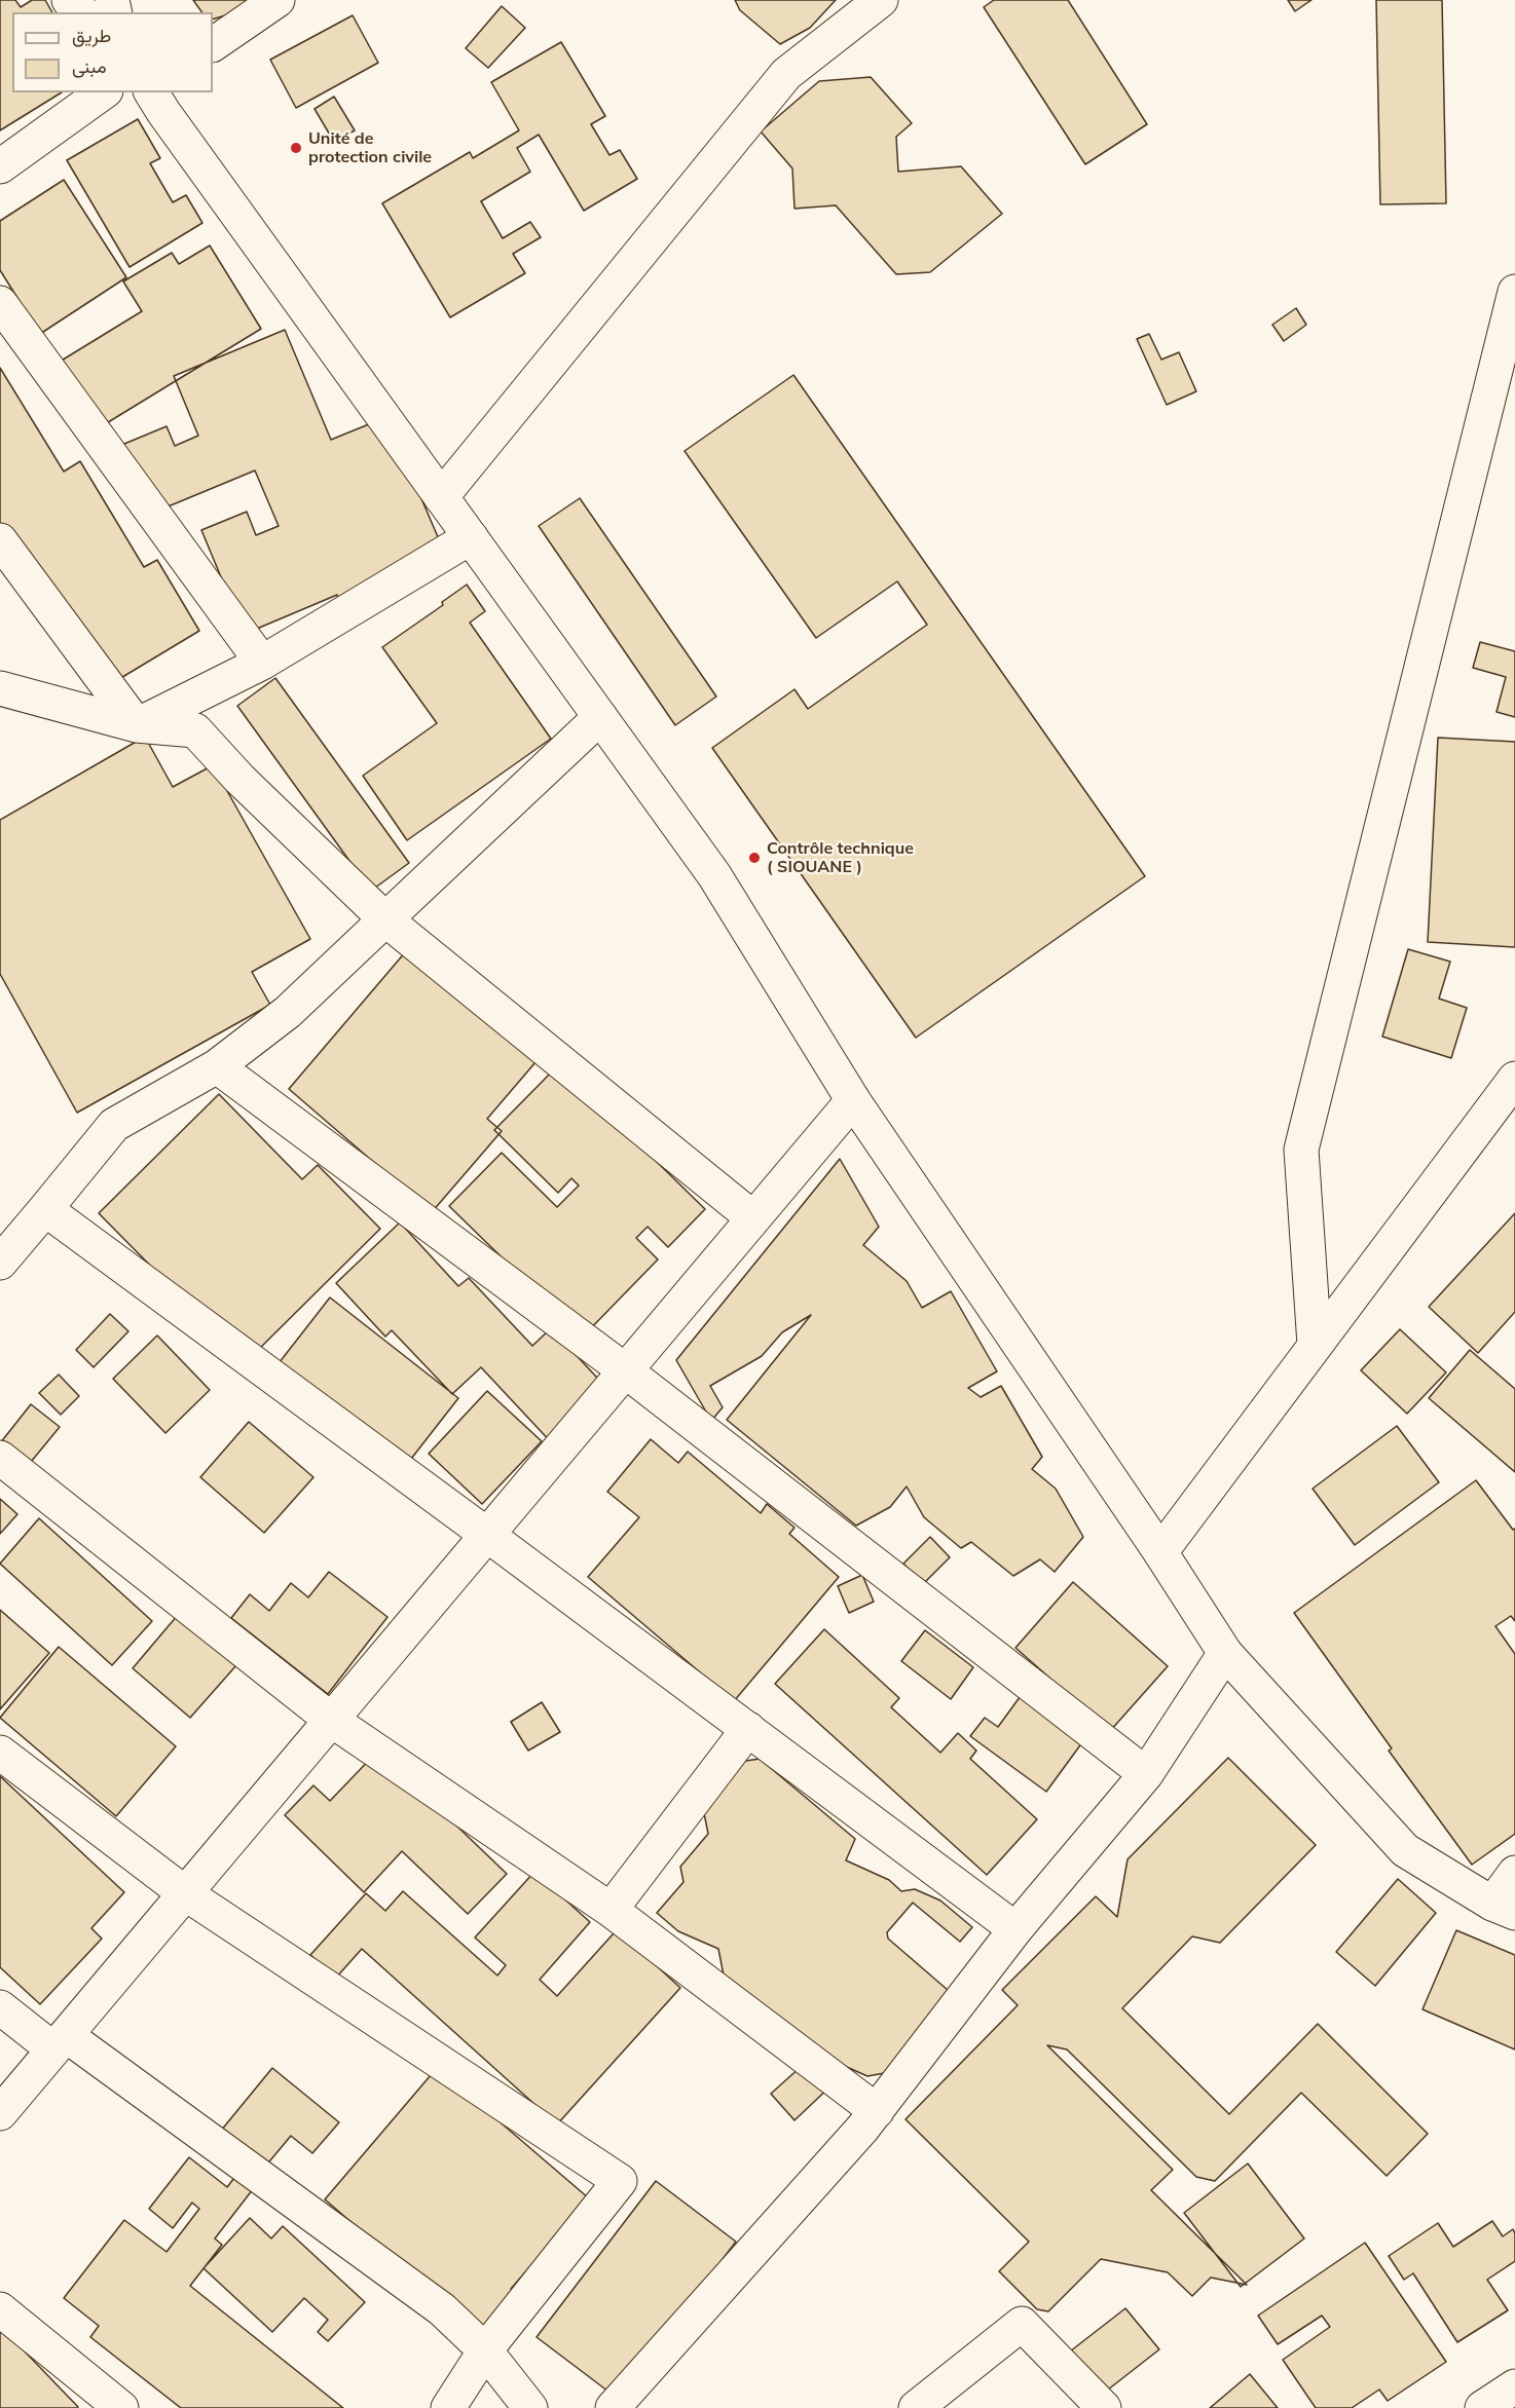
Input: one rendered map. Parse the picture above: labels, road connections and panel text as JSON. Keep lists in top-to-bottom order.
{
  "places": ["Unité de protection civile", "Contrôle technique ( SIOUANE )"],
  "legend": ["طريق", "مبنى"]
}
